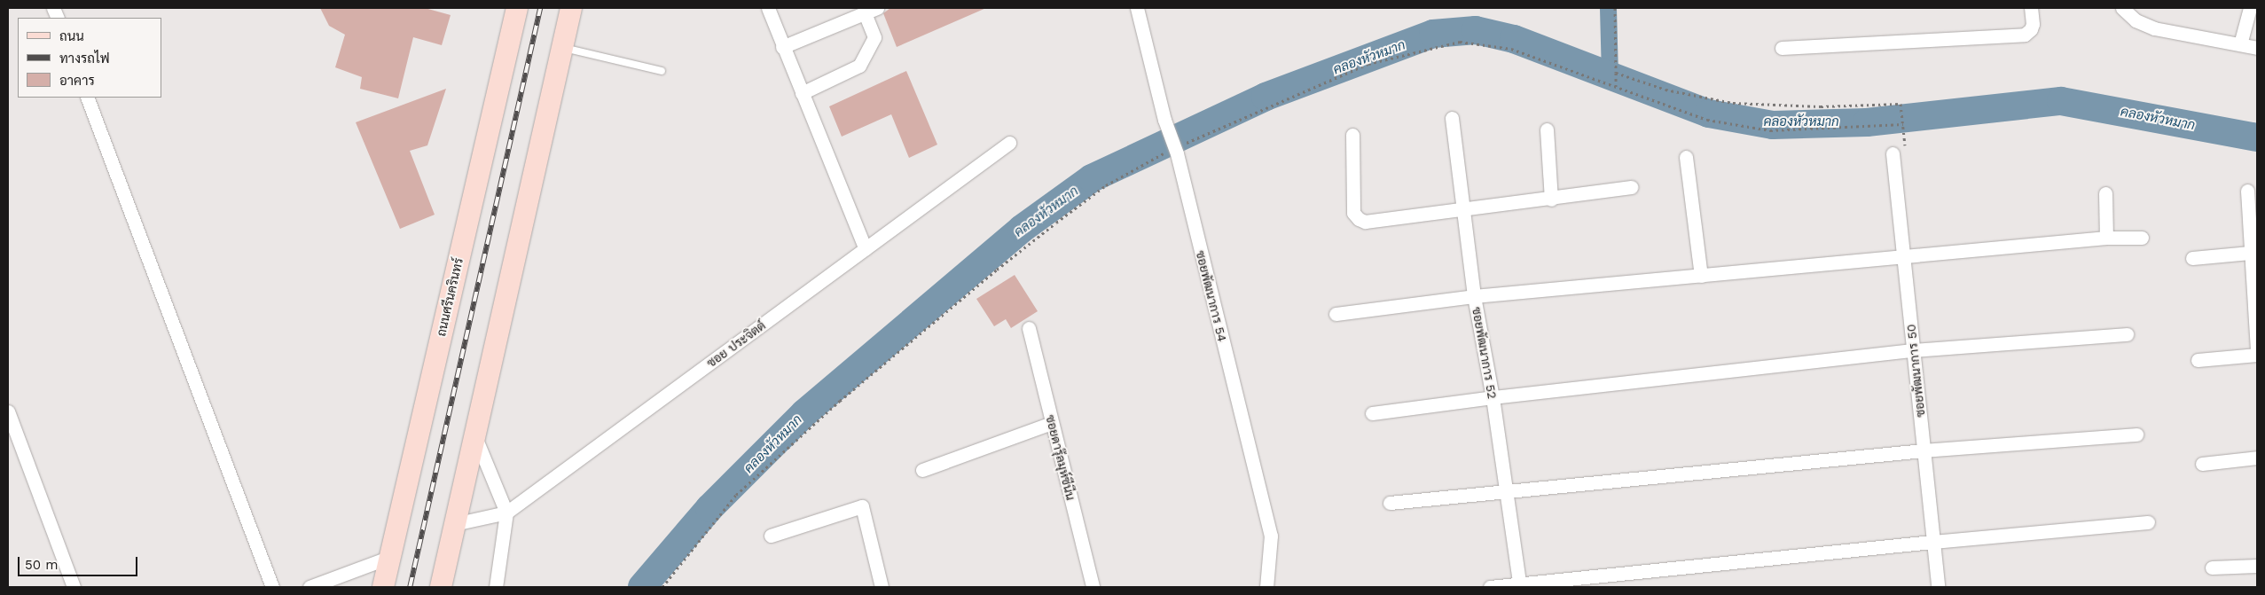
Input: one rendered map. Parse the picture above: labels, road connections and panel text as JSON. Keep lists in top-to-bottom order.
{
  "streets": {
    "main road": ["ถนนศรีนครินทร์"],
    "street": [
      "ซอยพัฒนาการ 54",
      "ซอย ประจิตต์",
      "ซอยพัฒนาการ 52",
      "ซอยพัฒนาการ 50",
      "ซอยดารุ๊ลมุห์ซีนีน"
    ]
  },
  "water": ["คลองหัวหมาก"],
  "legend": ["ถนน", "ทางรถไฟ", "อาคาร"],
  "scale_bar": "50 m"
}
